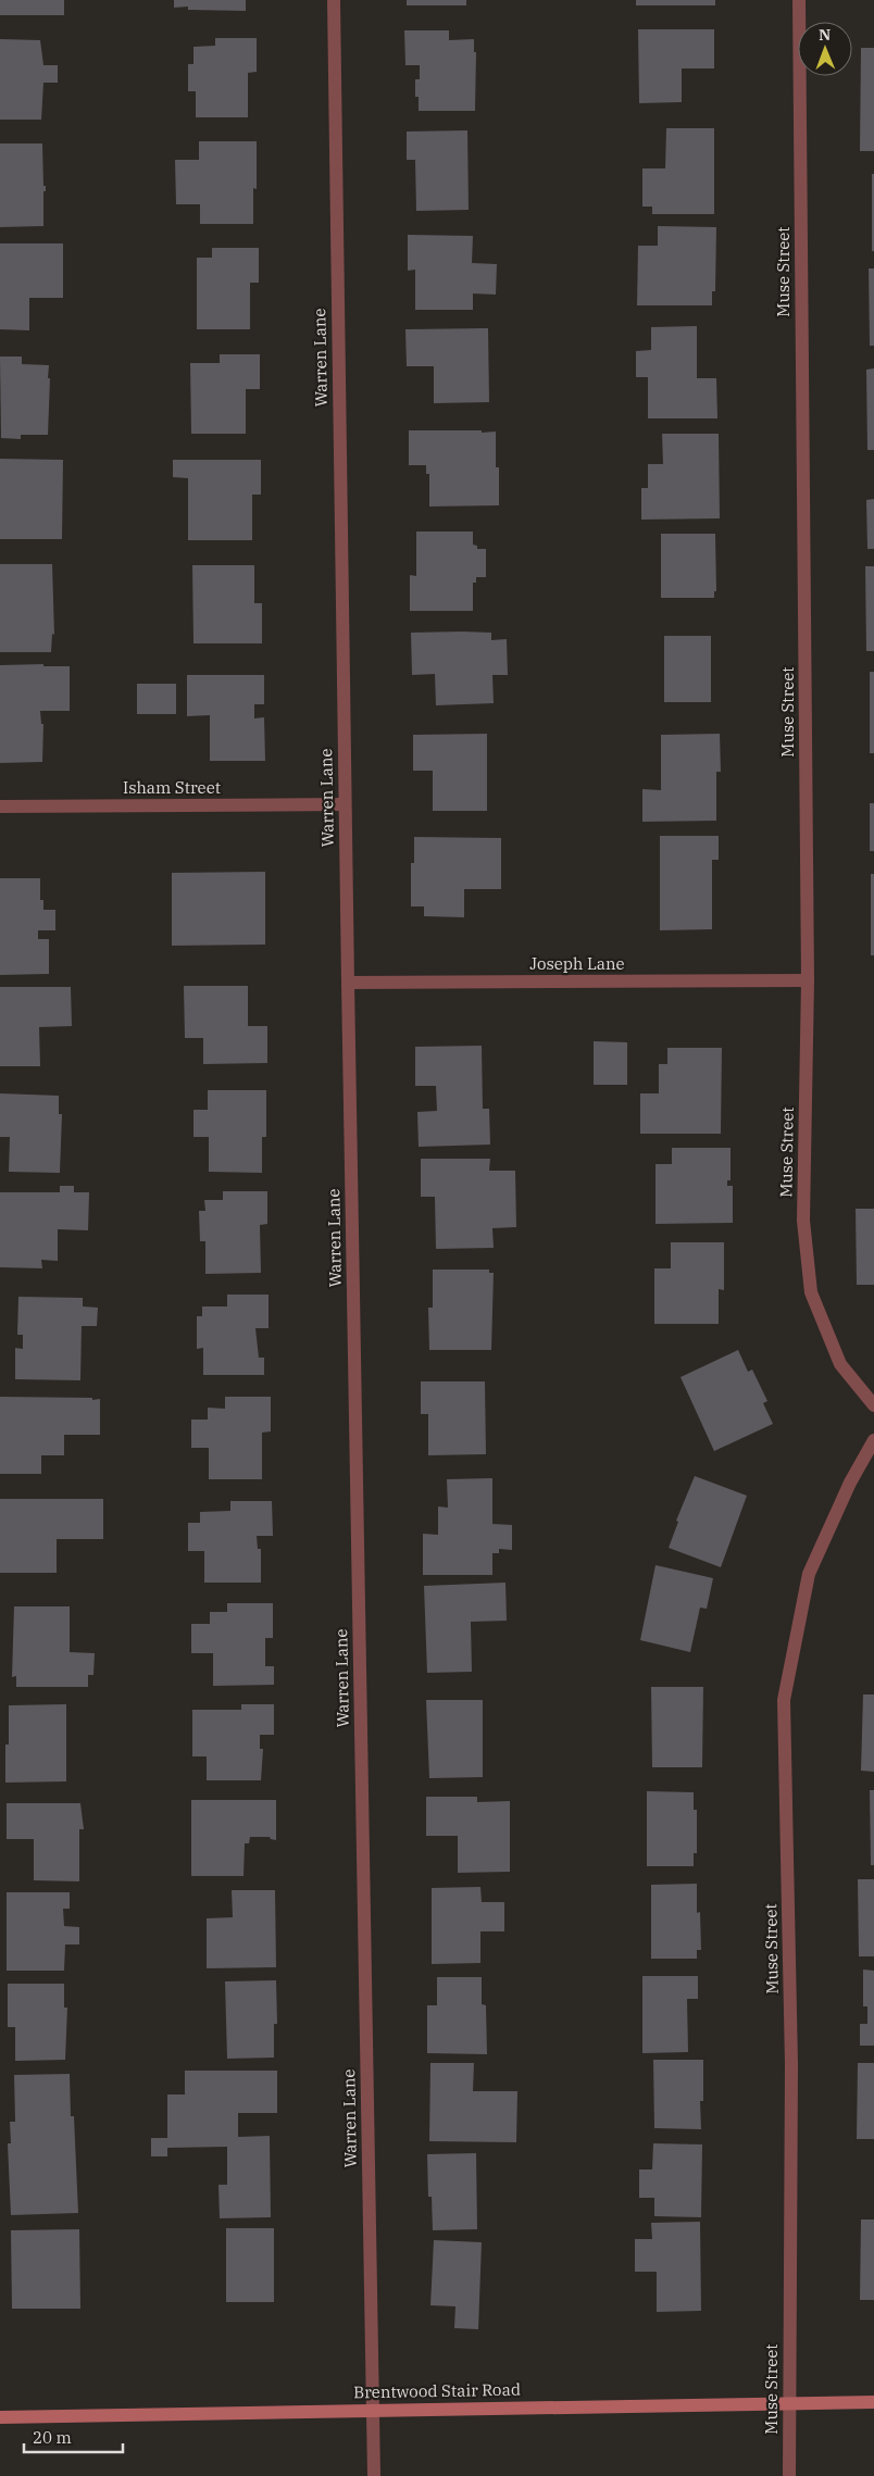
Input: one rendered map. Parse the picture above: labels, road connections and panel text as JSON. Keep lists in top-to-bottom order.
{
  "streets": {
    "main road": ["Brentwood Stair Road"],
    "street": [
      "Muse Street",
      "Warren Lane",
      "Isham Street",
      "Joseph Lane"
    ]
  },
  "crossings": [
    ["Muse Street", "Joseph Lane"],
    ["Muse Street", "Brentwood Stair Road"],
    ["Warren Lane", "Isham Street"],
    ["Warren Lane", "Joseph Lane"],
    ["Warren Lane", "Brentwood Stair Road"]
  ],
  "scale_bar": "20 m",
  "north": "top"
}
